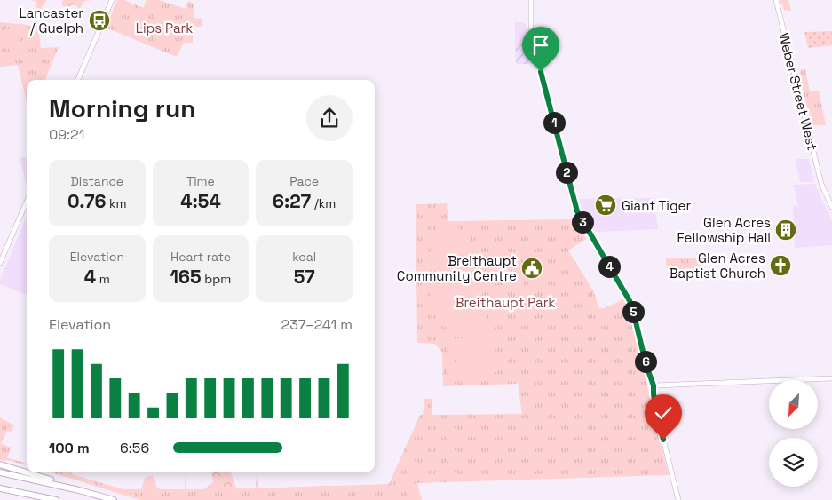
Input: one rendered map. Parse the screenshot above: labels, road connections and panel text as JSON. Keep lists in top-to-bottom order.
{
  "streets": {
    "street": ["Weber Street West"]
  },
  "parks": ["Lips Park", "Breithaupt Park"],
  "places": {
    "bus stop": ["Lancaster / Guelph"],
    "supermarket": ["Giant Tiger"],
    "building": ["Glen Acres Fellowship Hall"],
    "church": ["Glen Acres Baptist Church"],
    "public building": ["Breithaupt Community Centre"]
  },
  "north": "bottom left",
  "page": {
    "heading": ["Morning run", "09:21"],
    "pins": [
      "1",
      "2",
      "3",
      "4",
      "5",
      "6"
    ],
    "stats": [
      ["Distance", "0.76 km"],
      ["Time", "4:54"],
      ["Pace", "6:27 /km"],
      ["Elevation", "4 m"],
      ["Heart rate", "165 bpm"],
      ["kcal", "57"]
    ],
    "chart": ["Elevation", "237–241 m"],
    "list": [
      {
        "name": "100 m",
        "note": "6:56"
      }
    ]
  }
}
